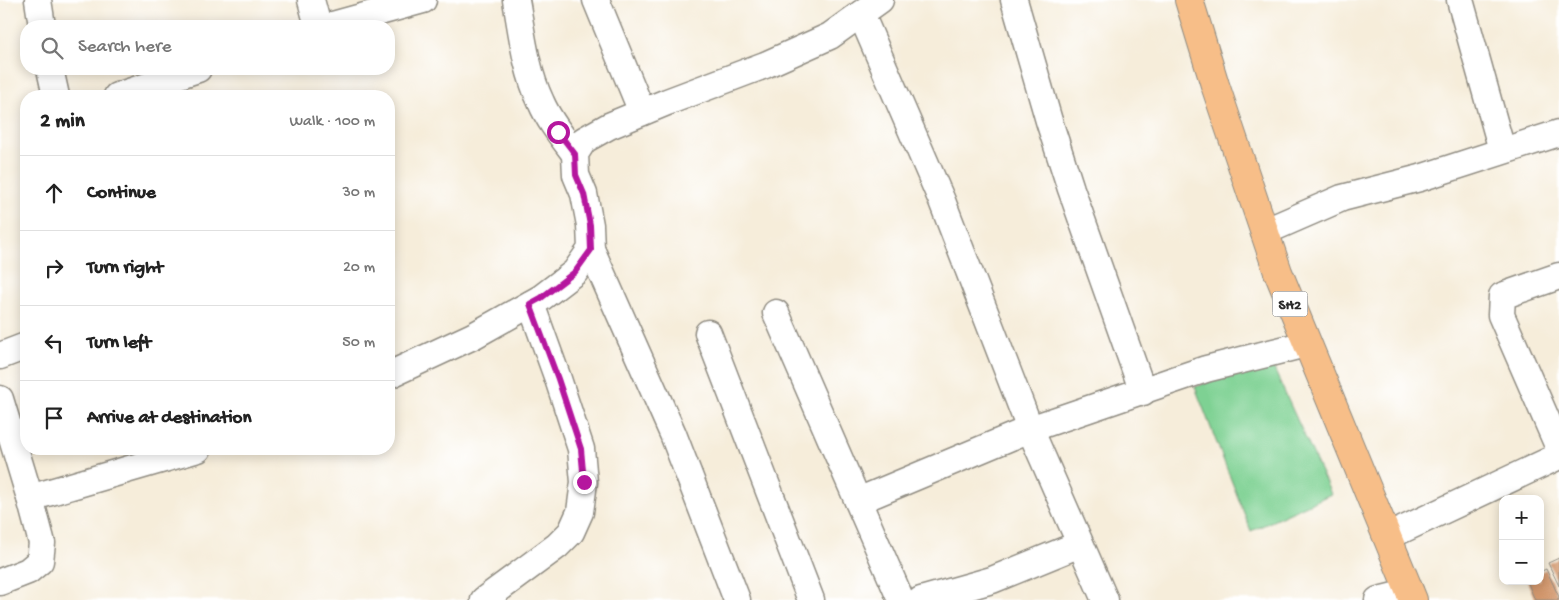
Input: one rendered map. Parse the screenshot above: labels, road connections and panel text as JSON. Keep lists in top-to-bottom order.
{
  "streets": {
    "main road": ["SH2"]
  },
  "page": {
    "search": "Search here",
    "heading": ["2 min", "Walk · 100 m"],
    "list": [
      ["Continue", "30 m"],
      ["Turn right", "20 m"],
      ["Turn left", "50 m"],
      "Arrive at destination"
    ],
    "map_buttons": ["+", "−"]
  }
}
